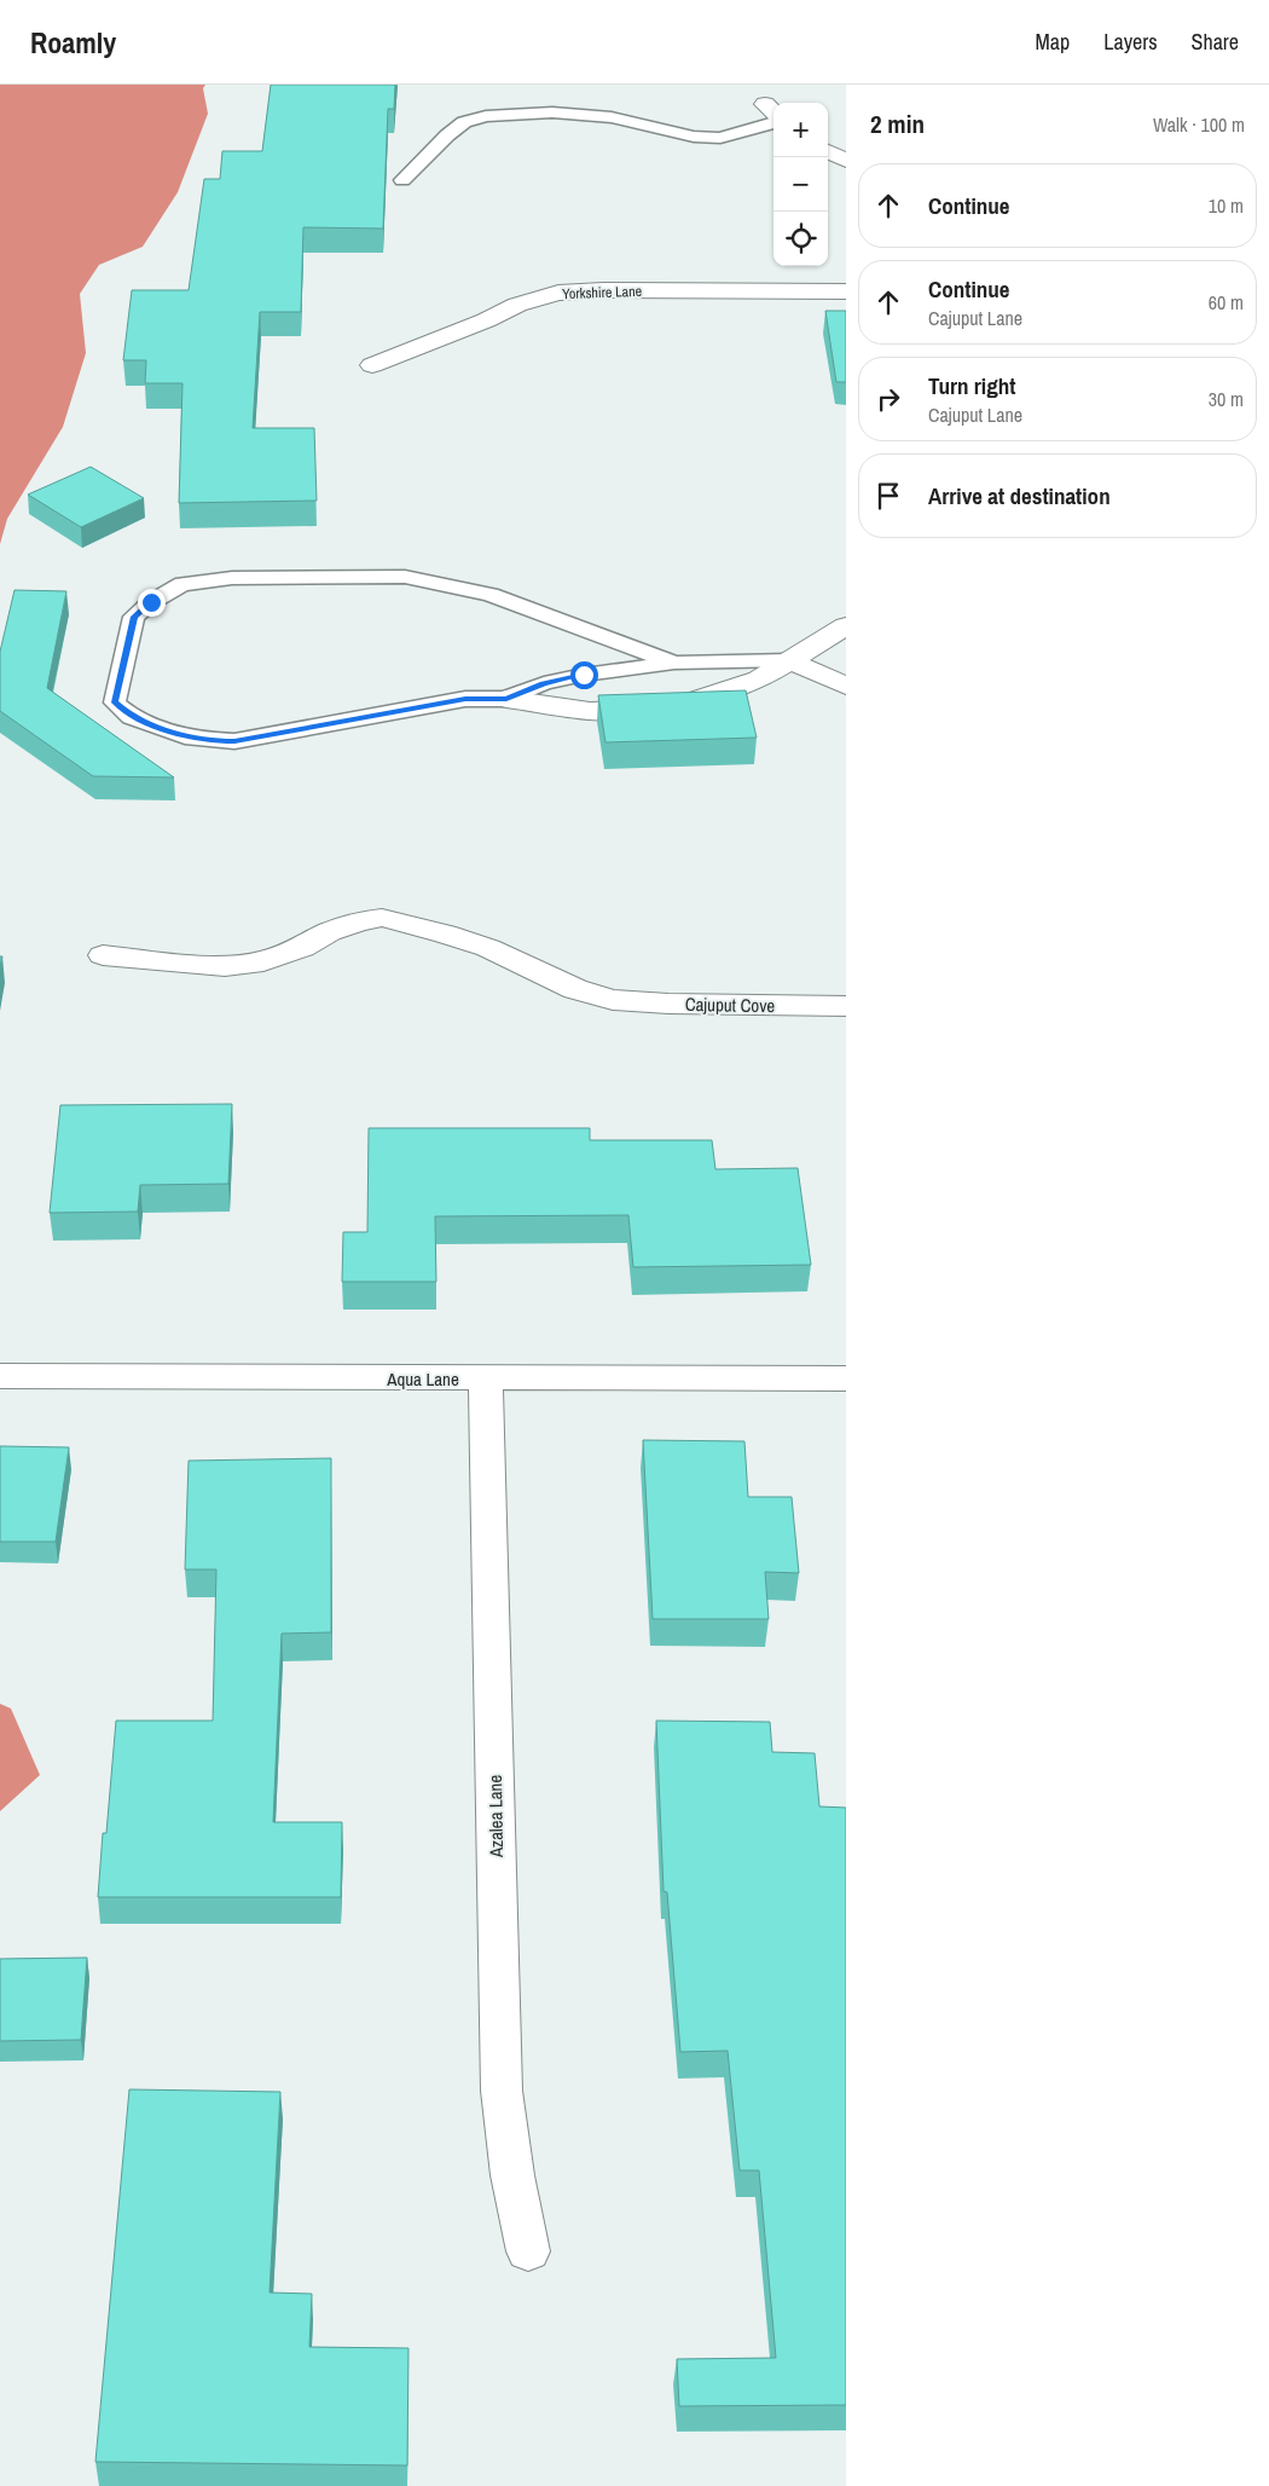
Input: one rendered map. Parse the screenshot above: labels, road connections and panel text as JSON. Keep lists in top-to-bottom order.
{
  "streets": {
    "street": [
      "Yorkshire Lane",
      "Cajuput Cove",
      "Aqua Lane",
      "Azalea Lane"
    ]
  },
  "crossings": [
    ["Aqua Lane", "Azalea Lane"]
  ],
  "page": {
    "header": "Roamly",
    "nav": ["Map", "Layers", "Share"],
    "heading": ["2 min", "Walk · 100 m"],
    "map_buttons": ["+", "−"],
    "list": [
      ["Continue", "10 m"],
      ["Continue", "Cajuput Lane", "60 m"],
      ["Turn right", "Cajuput Lane", "30 m"],
      "Arrive at destination"
    ]
  }
}
